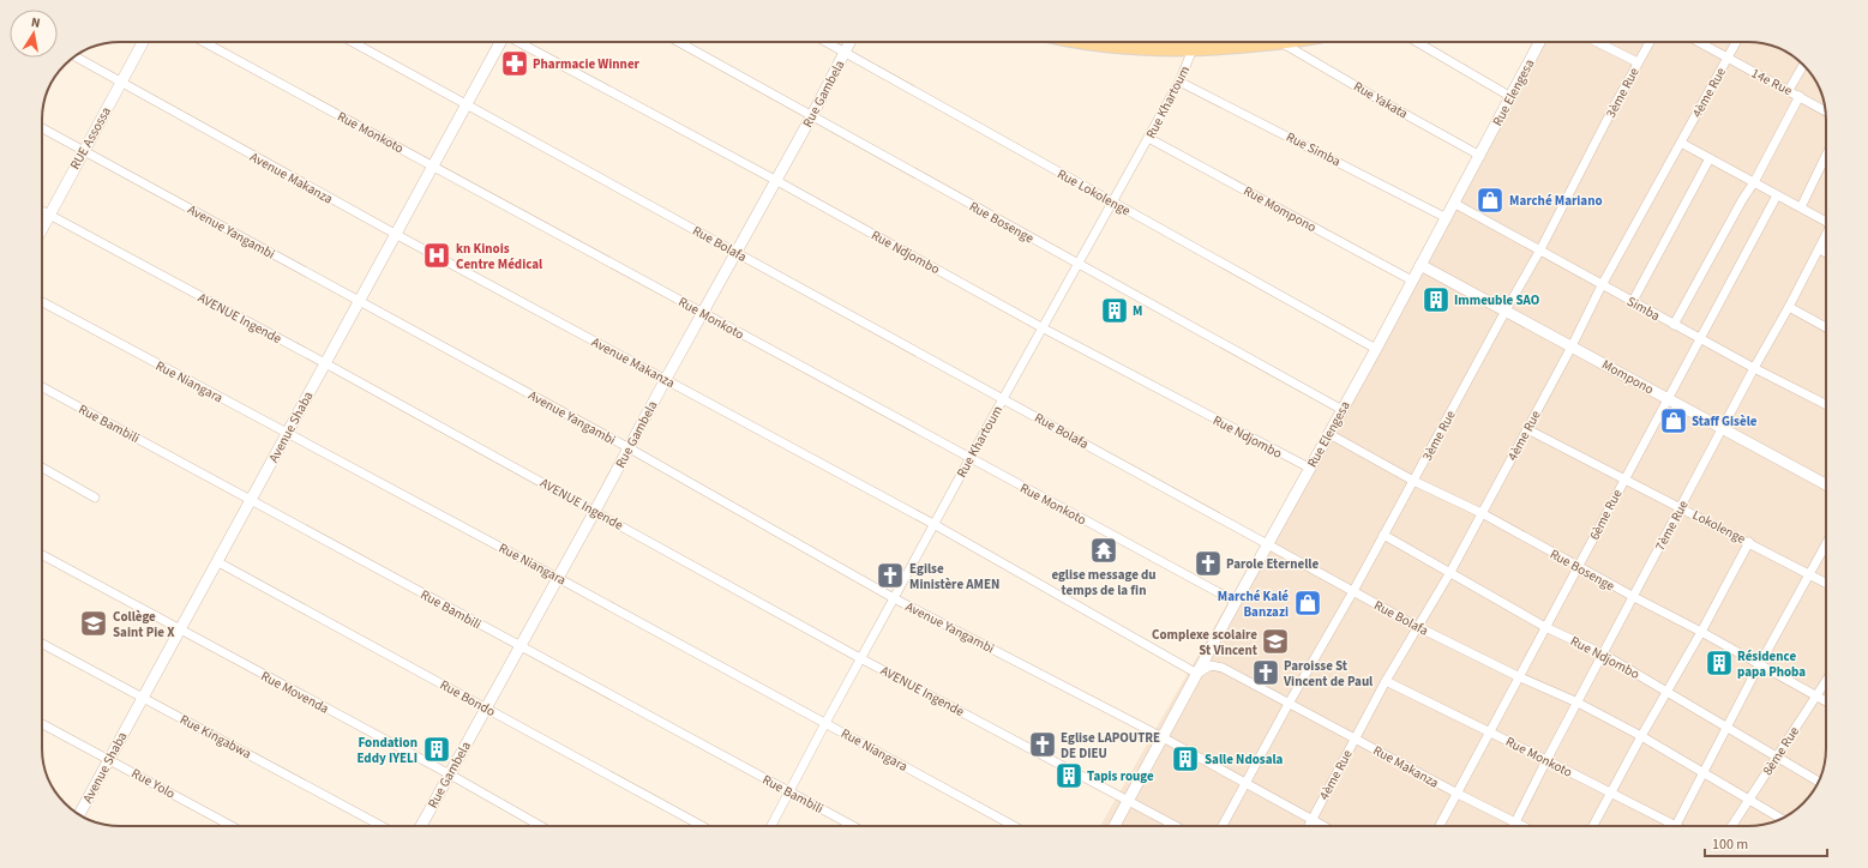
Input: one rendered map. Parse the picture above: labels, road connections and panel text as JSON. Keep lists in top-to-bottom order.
{
  "streets": {
    "street": [
      "14e Rue",
      "Rue Elengesa",
      "3ème Rue",
      "4ème Rue",
      "Rue Gambela",
      "Rue Yakata",
      "Rue Khartoum",
      "Rue Monkoto",
      "RUE Assossa",
      "Rue Simba",
      "Avenue Makanza",
      "Rue Lokolenge",
      "Rue Mompono",
      "Rue Bosenge",
      "Avenue Yangambi",
      "Rue Bolafa",
      "Rue Ndjombo",
      "Simba",
      "AVENUE Ingende",
      "Mompono",
      "Rue Niangara",
      "Rue Bambili",
      "Avenue Shaba",
      "6ème Rue",
      "7ème Rue",
      "Lokolenge",
      "Rue Movenda",
      "Rue Bondo",
      "Rue Kingabwa",
      "8ème Rue",
      "Rue Makanza",
      "Rue Yolo"
    ]
  },
  "crossings": [
    ["14e Rue", "4ème Rue"],
    ["Rue Elengesa", "Rue Yakata"],
    ["Rue Elengesa", "Rue Monkoto"],
    ["Rue Elengesa", "Rue Simba"],
    ["Rue Elengesa", "Avenue Makanza"],
    ["Rue Elengesa", "Rue Lokolenge"],
    ["Rue Elengesa", "Rue Mompono"],
    ["Rue Elengesa", "Rue Bosenge"],
    ["Rue Elengesa", "Avenue Yangambi"],
    ["Rue Elengesa", "Rue Bolafa"],
    ["Rue Elengesa", "Rue Ndjombo"],
    ["Rue Elengesa", "Simba"],
    ["Rue Elengesa", "AVENUE Ingende"],
    ["Rue Elengesa", "Mompono"],
    ["Rue Elengesa", "Rue Makanza"],
    ["3ème Rue", "Rue Bosenge"],
    ["3ème Rue", "Avenue Yangambi"],
    ["3ème Rue", "Rue Bolafa"],
    ["3ème Rue", "Rue Ndjombo"],
    ["3ème Rue", "Simba"],
    ["3ème Rue", "Mompono"],
    ["3ème Rue", "Rue Makanza"],
    ["4ème Rue", "Rue Monkoto"],
    ["4ème Rue", "Rue Bosenge"],
    ["4ème Rue", "Avenue Yangambi"],
    ["4ème Rue", "Rue Bolafa"],
    ["4ème Rue", "Rue Ndjombo"],
    ["4ème Rue", "Simba"],
    ["4ème Rue", "Mompono"],
    ["4ème Rue", "Lokolenge"],
    ["4ème Rue", "Rue Makanza"],
    ["Rue Gambela", "Rue Monkoto"],
    ["Rue Gambela", "Avenue Makanza"],
    ["Rue Gambela", "Rue Lokolenge"],
    ["Rue Gambela", "Rue Bosenge"],
    ["Rue Gambela", "Avenue Yangambi"],
    ["Rue Gambela", "Rue Bolafa"],
    ["Rue Gambela", "Rue Ndjombo"],
    ["Rue Gambela", "AVENUE Ingende"],
    ["Rue Gambela", "Rue Niangara"],
    ["Rue Gambela", "Rue Bambili"],
    ["Rue Gambela", "Rue Movenda"],
    ["Rue Gambela", "Rue Bondo"],
    ["Rue Khartoum", "Rue Monkoto"],
    ["Rue Khartoum", "Rue Simba"],
    ["Rue Khartoum", "Avenue Makanza"],
    ["Rue Khartoum", "Rue Lokolenge"],
    ["Rue Khartoum", "Rue Mompono"],
    ["Rue Khartoum", "Rue Bosenge"],
    ["Rue Khartoum", "Avenue Yangambi"],
    ["Rue Khartoum", "Rue Bolafa"],
    ["Rue Khartoum", "Rue Ndjombo"],
    ["Rue Khartoum", "AVENUE Ingende"],
    ["Rue Khartoum", "Rue Niangara"],
    ["Rue Khartoum", "Rue Bambili"],
    ["Rue Monkoto", "Avenue Shaba"],
    ["Rue Monkoto", "6ème Rue"],
    ["Rue Monkoto", "7ème Rue"],
    ["RUE Assossa", "Avenue Makanza"],
    ["RUE Assossa", "Avenue Yangambi"],
    ["RUE Assossa", "AVENUE Ingende"],
    ["Avenue Makanza", "Avenue Shaba"],
    ["Avenue Makanza", "Rue Makanza"],
    ["Rue Bosenge", "6ème Rue"],
    ["Rue Bosenge", "7ème Rue"],
    ["Rue Bosenge", "8ème Rue"],
    ["Avenue Yangambi", "Avenue Shaba"],
    ["Rue Bolafa", "Avenue Shaba"],
    ["Rue Bolafa", "6ème Rue"],
    ["Rue Bolafa", "7ème Rue"],
    ["Rue Bolafa", "8ème Rue"],
    ["Rue Ndjombo", "6ème Rue"],
    ["Rue Ndjombo", "7ème Rue"],
    ["Rue Ndjombo", "8ème Rue"],
    ["Simba", "6ème Rue"],
    ["Simba", "7ème Rue"],
    ["AVENUE Ingende", "Avenue Shaba"],
    ["Mompono", "6ème Rue"],
    ["Mompono", "7ème Rue"],
    ["Rue Niangara", "Avenue Shaba"],
    ["Rue Bambili", "Avenue Shaba"],
    ["Avenue Shaba", "Rue Movenda"],
    ["Avenue Shaba", "Rue Bondo"],
    ["Avenue Shaba", "Rue Kingabwa"],
    ["Avenue Shaba", "Rue Yolo"],
    ["6ème Rue", "Lokolenge"],
    ["6ème Rue", "Rue Makanza"],
    ["7ème Rue", "Lokolenge"],
    ["7ème Rue", "Rue Makanza"]
  ],
  "places": {
    "pharmacy": ["Pharmacie Winner"],
    "shop": ["Marché Mariano", "Staff Gisèle", "Marché Kalé Banzazi"],
    "hospital": ["kn Kinois Centre Médical"],
    "building": [
      "Immeuble SAO",
      "M",
      "Résidence papa Phoba",
      "Fondation Eddy IYELI",
      "Salle Ndosala",
      "Tapis rouge"
    ],
    "temple": ["eglise message du temps de la fin"],
    "church": [
      "Parole Eternelle",
      "Egilse Ministère AMEN",
      "Paroisse St Vincent de Paul",
      "Eglise LAPOUTRE DE DIEU"
    ],
    "school or university": ["Collège Saint Pie X", "Complexe scolaire St Vincent"]
  },
  "scale_bar": "100 m",
  "north": "top"
}
